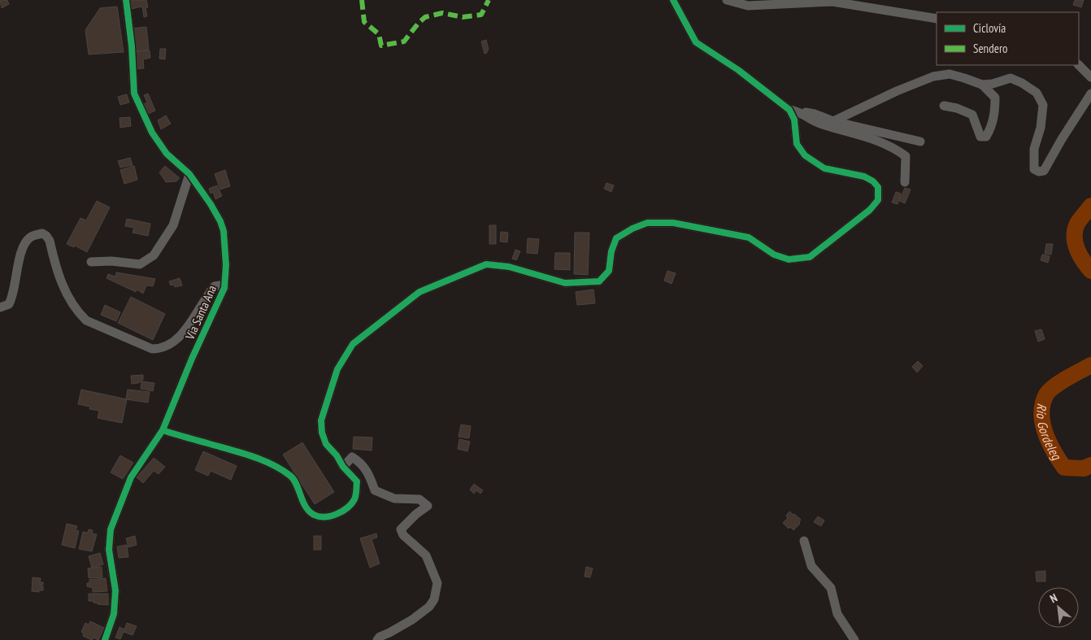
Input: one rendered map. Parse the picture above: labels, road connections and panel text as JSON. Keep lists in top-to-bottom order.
{
  "streets": {
    "street": ["Via Santa Ana"]
  },
  "water": ["Río Gordeleg"],
  "legend": ["Ciclovía", "Sendero"],
  "north": "top left"
}
